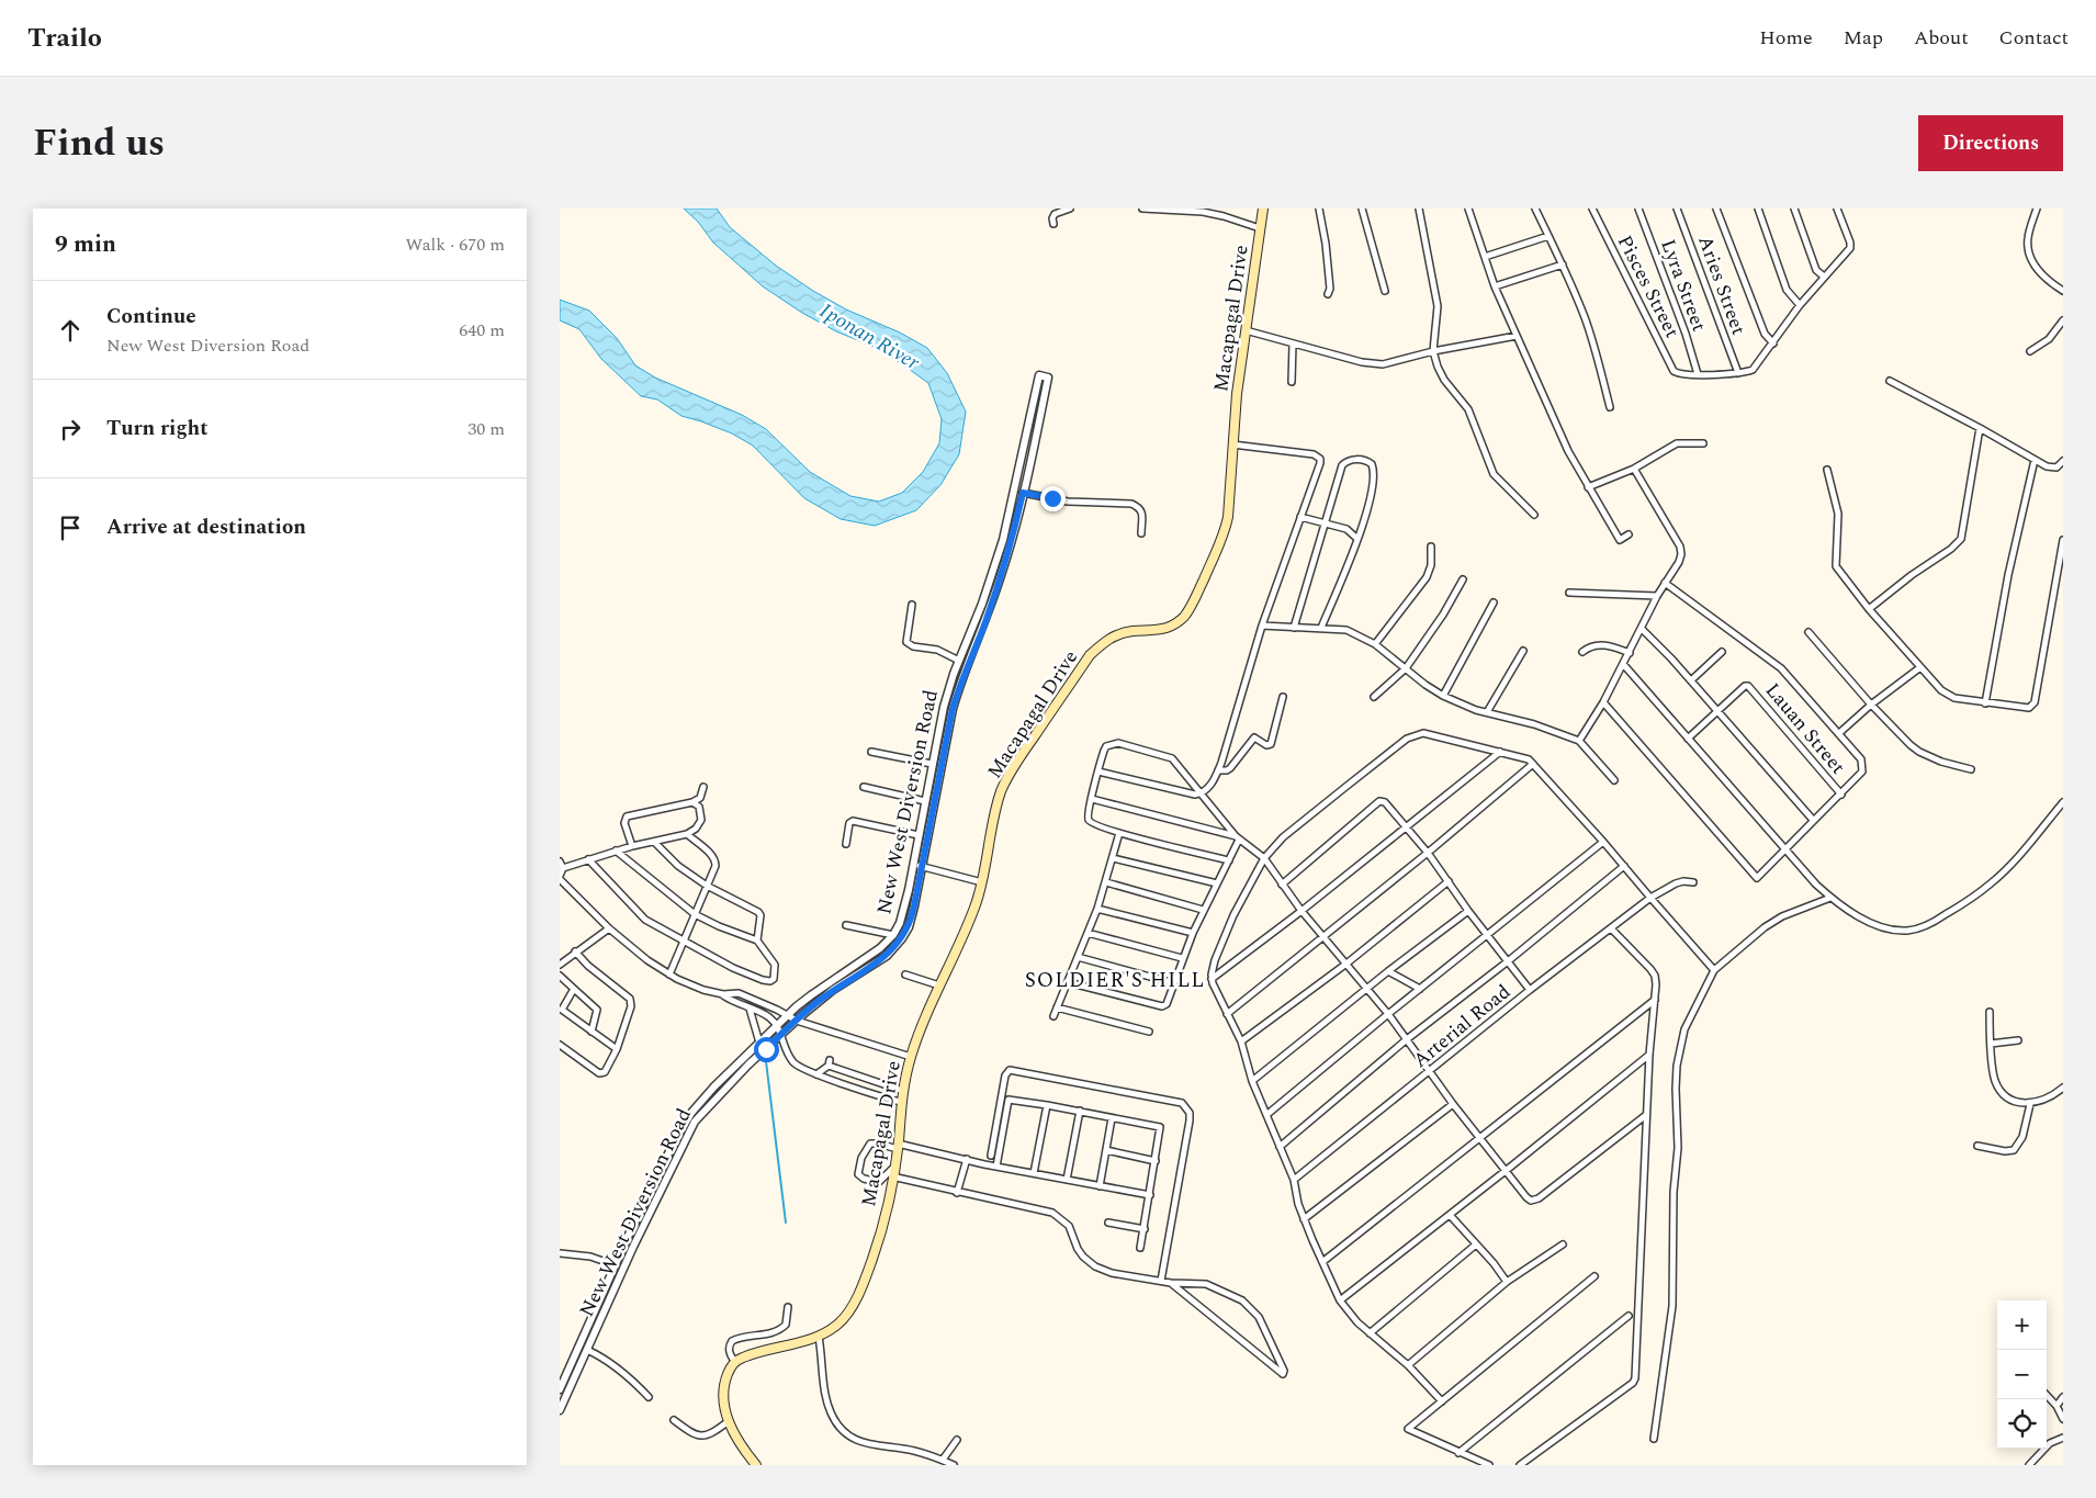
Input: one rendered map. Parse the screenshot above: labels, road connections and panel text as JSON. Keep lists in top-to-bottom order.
{
  "streets": {
    "main road": ["Macapagal Drive"],
    "street": [
      "Lyra Street",
      "Aries Street",
      "Pisces Street",
      "Lauan Street",
      "New West Diversion Road",
      "Arterial Road"
    ]
  },
  "crossings": [
    ["Lyra Street", "Pisces Street"]
  ],
  "districts": ["SOLDIER'S HILL"],
  "water": ["Iponan River"],
  "page": {
    "header": "Trailo",
    "nav": [
      "Home",
      "Map",
      "About",
      "Contact"
    ],
    "title": "Find us",
    "buttons": "Directions",
    "heading": ["9 min", "Walk · 670 m"],
    "list": [
      ["Continue", "New West Diversion Road", "640 m"],
      ["Turn right", "30 m"],
      "Arrive at destination"
    ],
    "map_buttons": ["+", "−"]
  }
}
